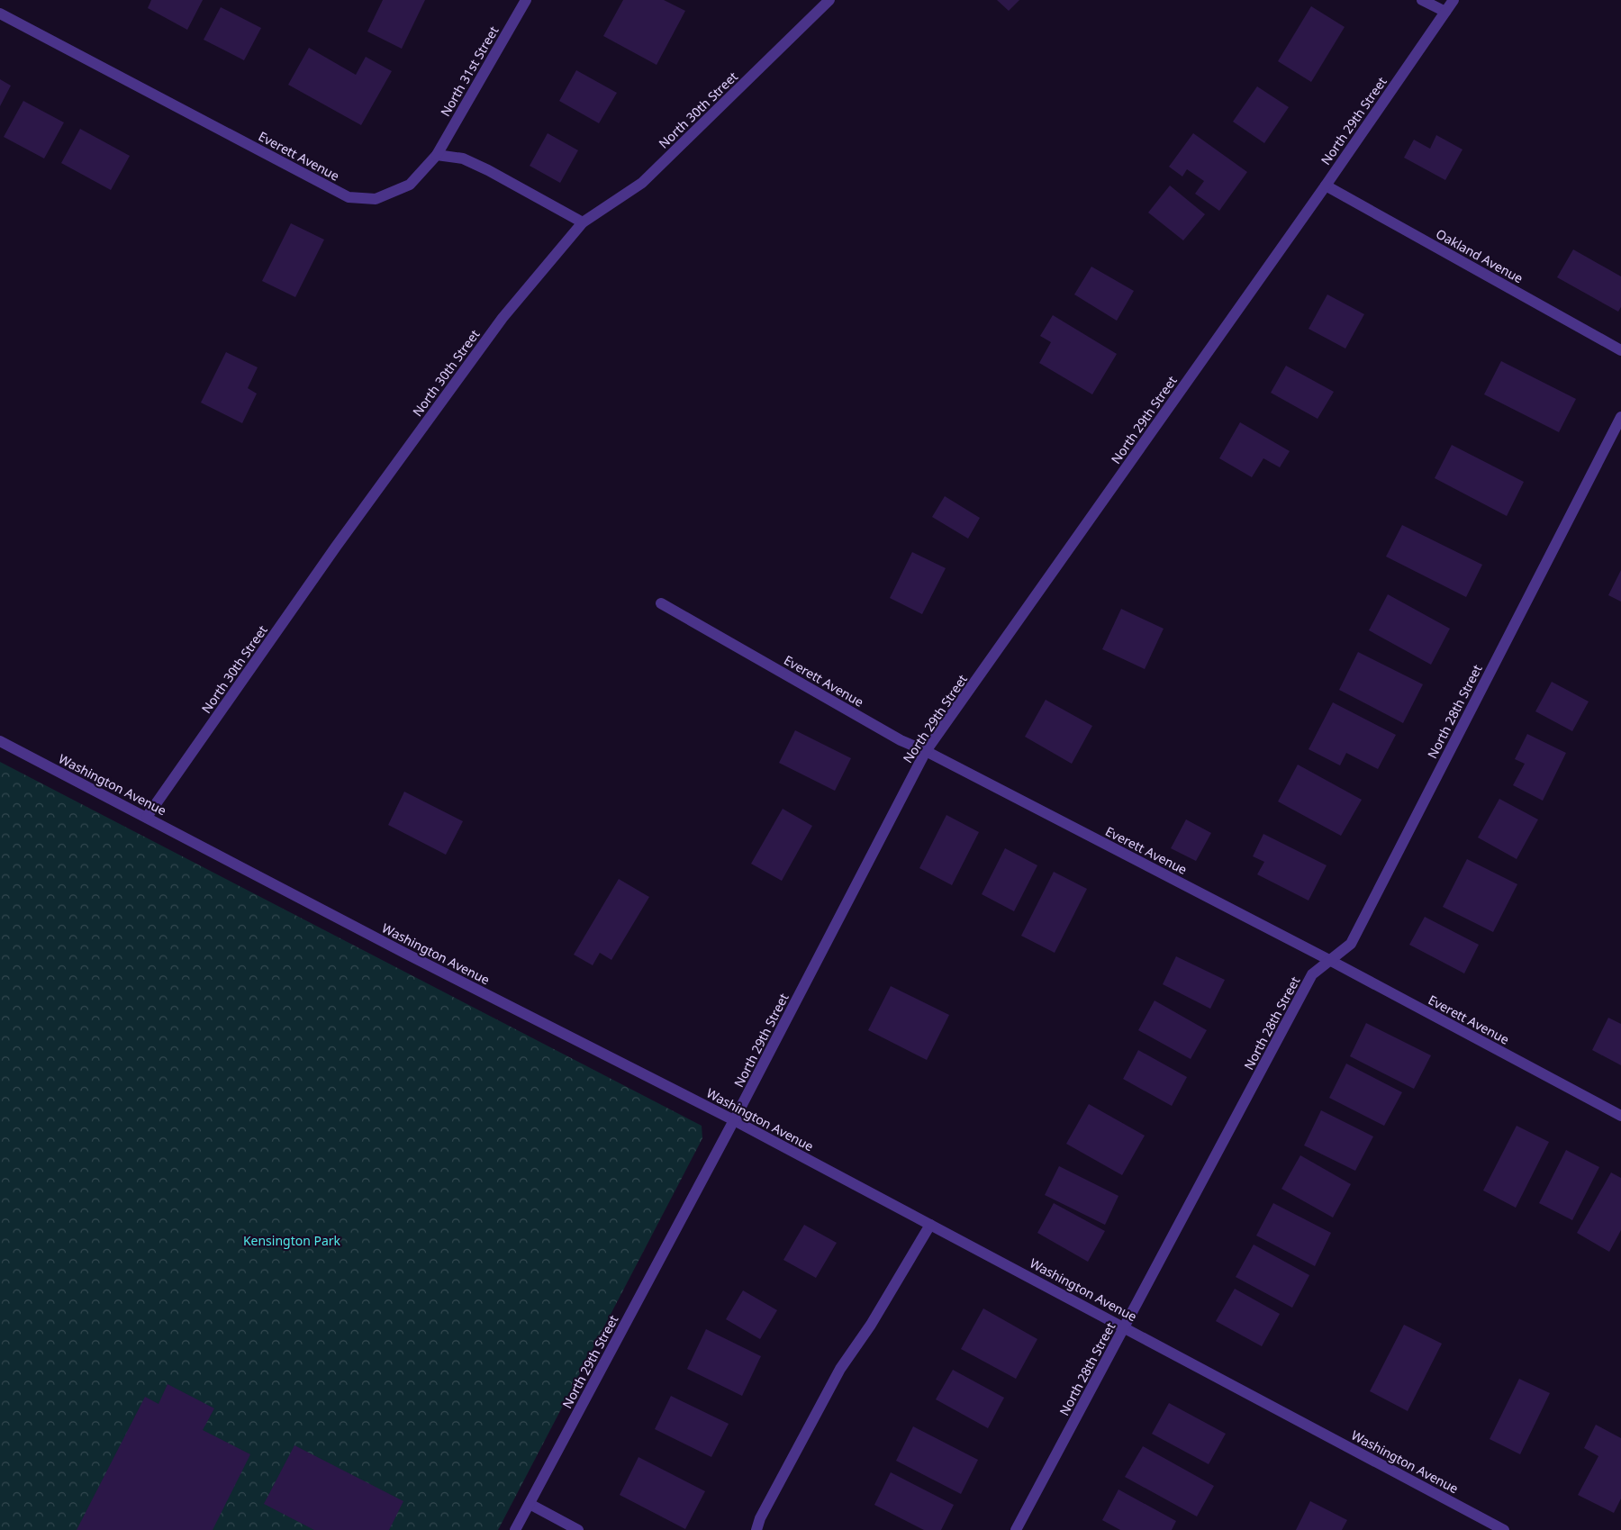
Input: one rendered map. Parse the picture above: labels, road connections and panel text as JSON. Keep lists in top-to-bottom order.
{
  "streets": {
    "street": [
      "North 31st Street",
      "North 30th Street",
      "North 29th Street",
      "Everett Avenue",
      "Oakland Avenue",
      "North 28th Street",
      "Washington Avenue"
    ]
  },
  "crossings": [
    ["North 31st Street", "Everett Avenue"],
    ["North 30th Street", "Washington Avenue"],
    ["North 29th Street", "Everett Avenue"],
    ["North 29th Street", "Oakland Avenue"],
    ["North 29th Street", "Washington Avenue"],
    ["Everett Avenue", "North 28th Street"],
    ["North 28th Street", "Washington Avenue"]
  ],
  "parks": ["Kensington Park"]
}
